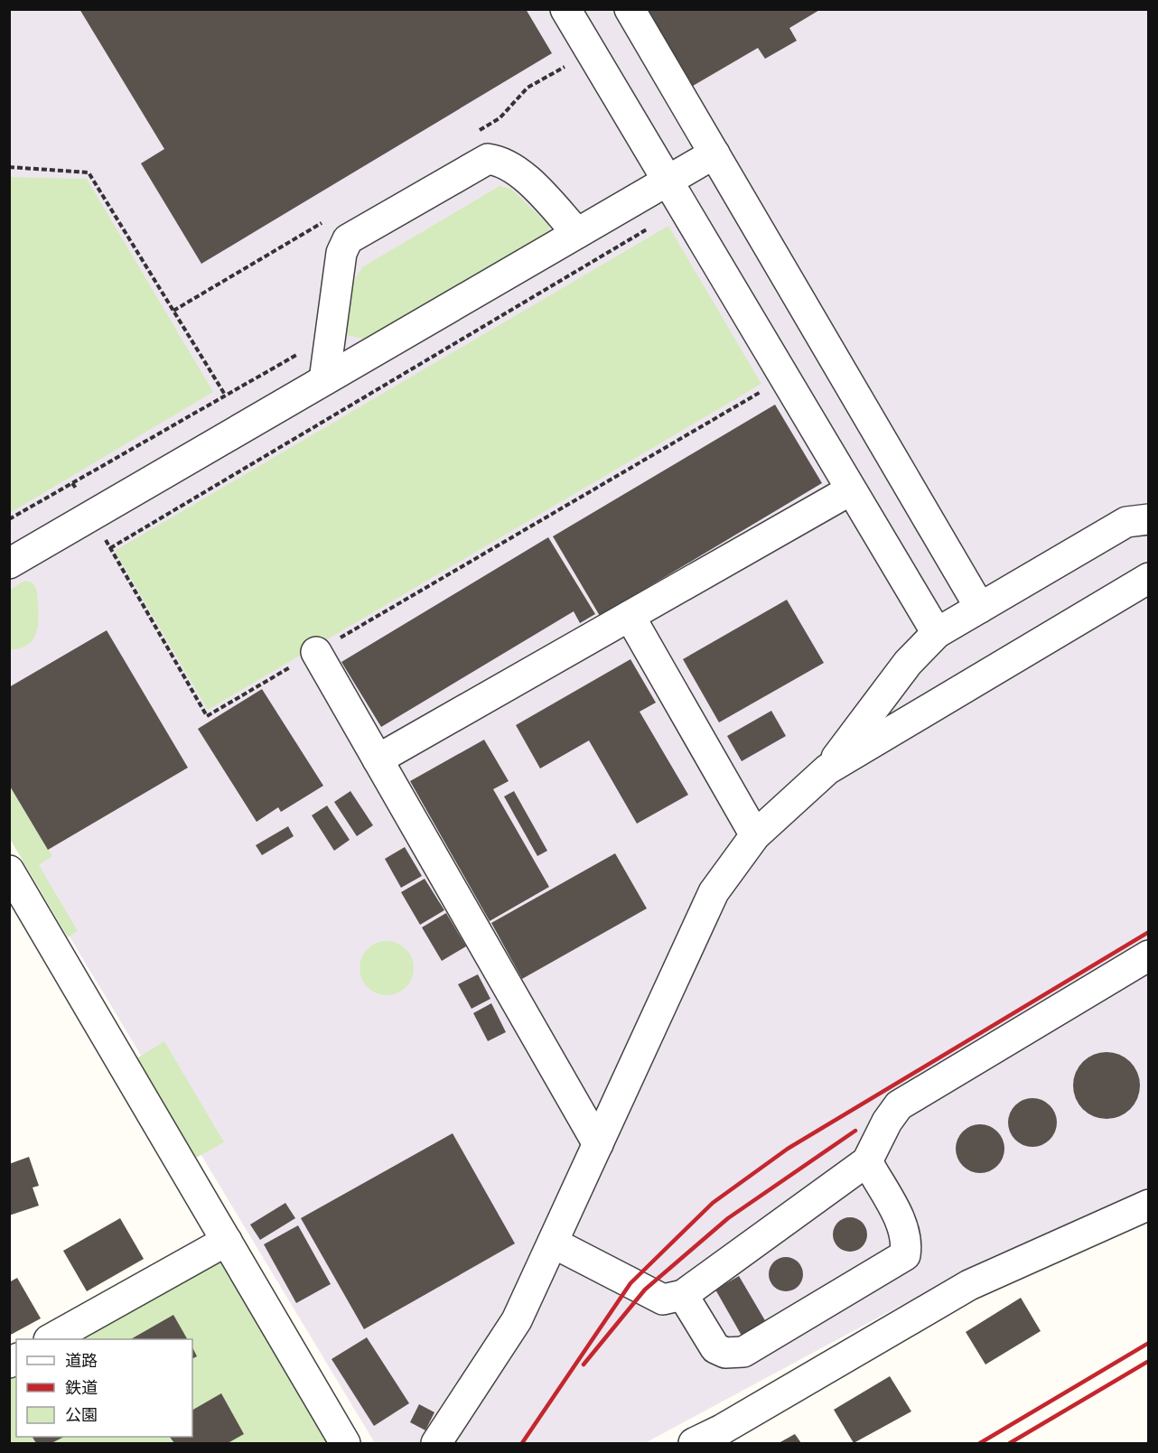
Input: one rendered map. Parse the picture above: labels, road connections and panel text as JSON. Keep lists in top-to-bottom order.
{
  "legend": ["道路", "鉄道", "公園"]
}
